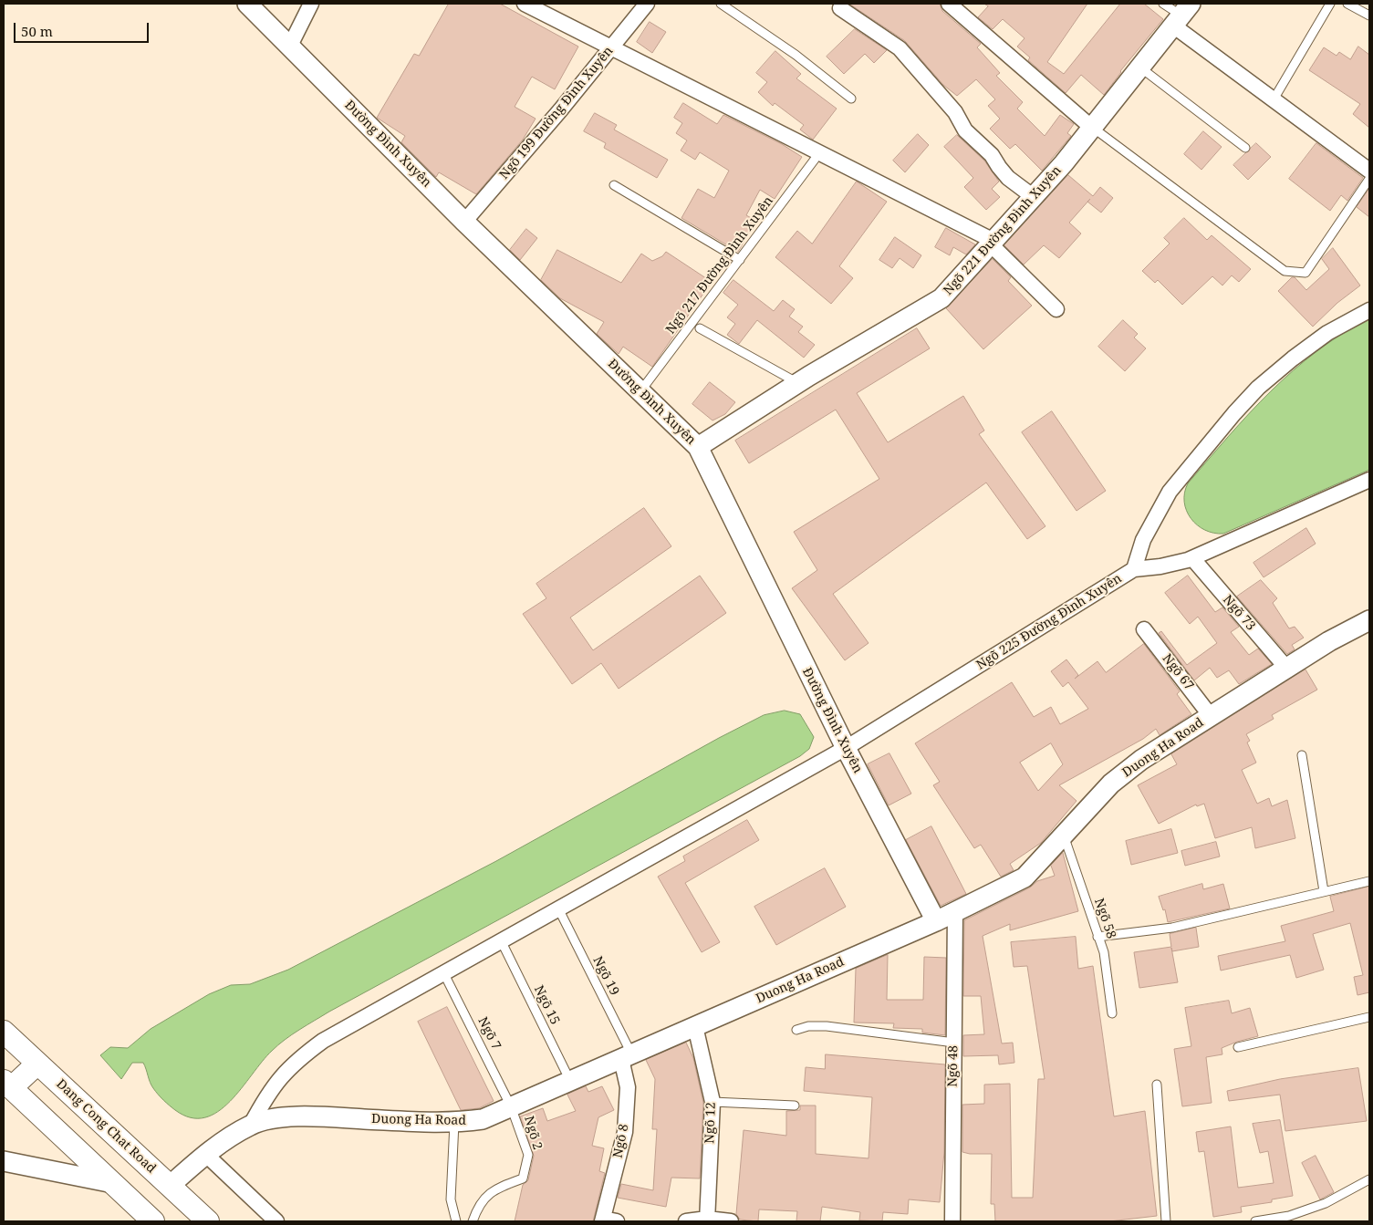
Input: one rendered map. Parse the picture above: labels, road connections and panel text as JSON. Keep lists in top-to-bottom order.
{
  "streets": {
    "main road": ["Dang Cong Chat Road"],
    "street": [
      "Ngõ 199 Đường Đình Xuyên",
      "Đường Đình Xuyên",
      "Ngõ 221 Đường Đình Xuyên",
      "Ngõ 73",
      "Ngõ 225 Đường Đình Xuyên",
      "Ngõ 67",
      "Duong Ha Road",
      "Ngõ 48",
      "Ngõ 12",
      "Ngõ 8"
    ],
    "lane": [
      "Ngõ 217 Đường Đình Xuyên",
      "Ngõ 58",
      "Ngõ 19",
      "Ngõ 15",
      "Ngõ 7",
      "Ngõ 2"
    ]
  },
  "crossings": [
    ["Ngõ 199 Đường Đình Xuyên", "Đường Đình Xuyên"],
    ["Đường Đình Xuyên", "Ngõ 221 Đường Đình Xuyên"],
    ["Đường Đình Xuyên", "Ngõ 217 Đường Đình Xuyên"],
    ["Đường Đình Xuyên", "Ngõ 225 Đường Đình Xuyên"],
    ["Đường Đình Xuyên", "Duong Ha Road"],
    ["Ngõ 73", "Duong Ha Road"],
    ["Ngõ 225 Đường Đình Xuyên", "Duong Ha Road"],
    ["Ngõ 225 Đường Đình Xuyên", "Ngõ 19"],
    ["Ngõ 225 Đường Đình Xuyên", "Ngõ 15"],
    ["Ngõ 225 Đường Đình Xuyên", "Ngõ 7"],
    ["Ngõ 67", "Duong Ha Road"],
    ["Duong Ha Road", "Ngõ 58"],
    ["Duong Ha Road", "Ngõ 19"],
    ["Duong Ha Road", "Ngõ 15"],
    ["Duong Ha Road", "Ngõ 7"],
    ["Duong Ha Road", "Ngõ 48"],
    ["Duong Ha Road", "Ngõ 12"],
    ["Duong Ha Road", "Dang Cong Chat Road"],
    ["Duong Ha Road", "Ngõ 2"],
    ["Duong Ha Road", "Ngõ 8"],
    ["Ngõ 19", "Ngõ 8"],
    ["Ngõ 7", "Ngõ 2"]
  ],
  "scale_bar": "50 m"
}
